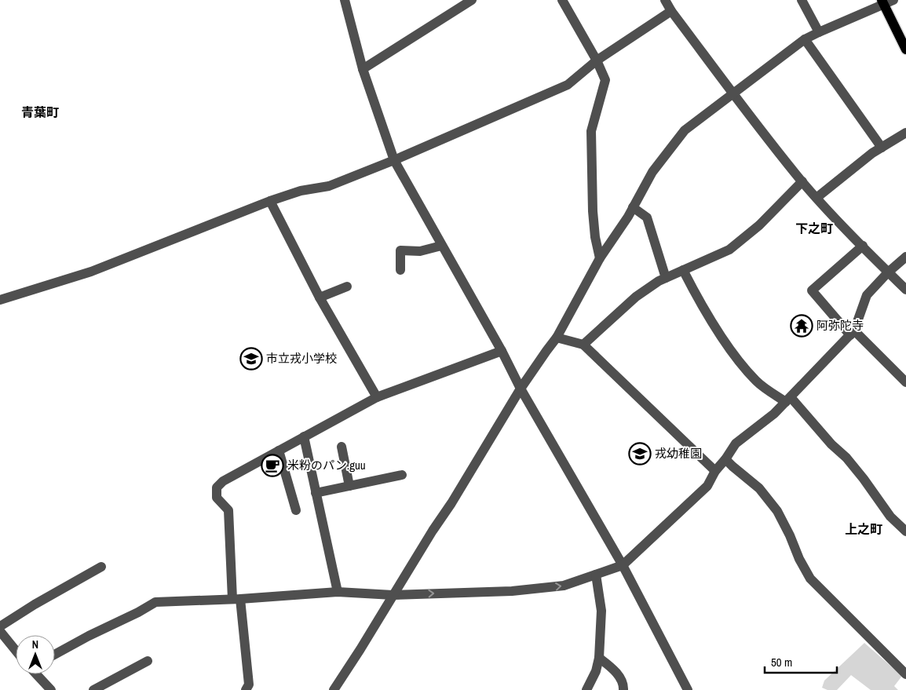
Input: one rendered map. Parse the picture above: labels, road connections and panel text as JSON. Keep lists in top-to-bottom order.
{
  "districts": ["青葉町", "下之町", "上之町"],
  "places": {
    "temple": ["阿弥陀寺"],
    "school or university": ["市立戎小学校", "戎幼稚園"],
    "cafe": ["米粉のパン.guu"]
  },
  "scale_bar": "50 m",
  "north": "top"
}
